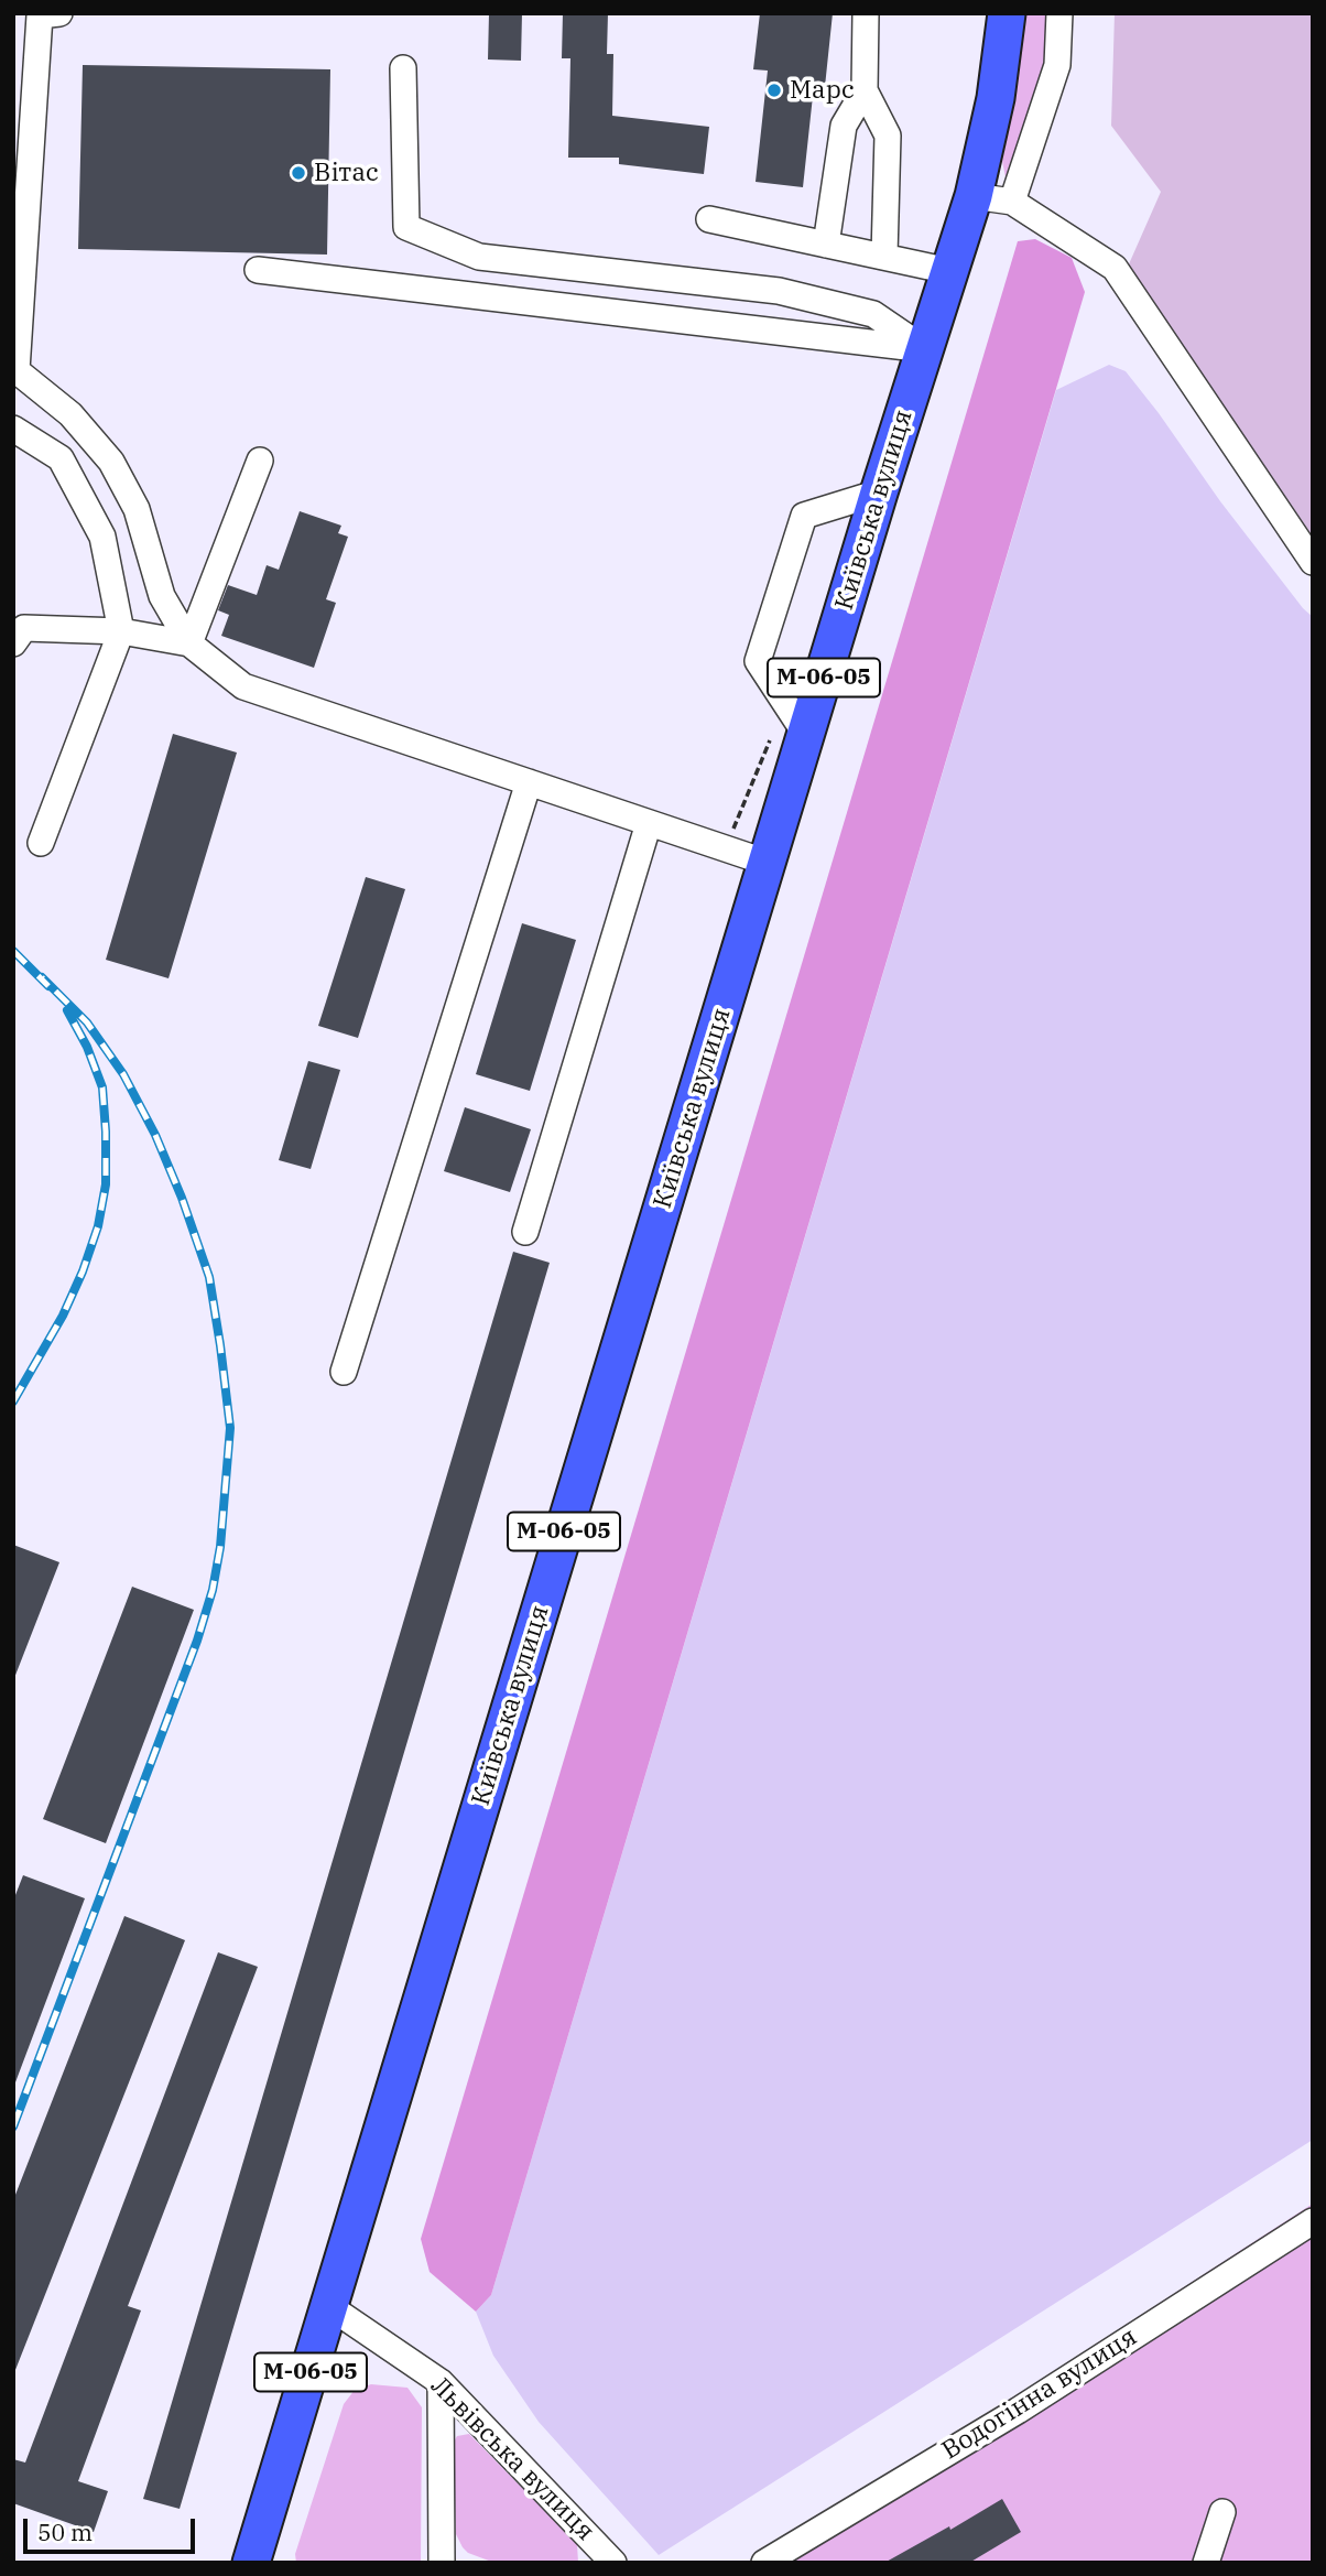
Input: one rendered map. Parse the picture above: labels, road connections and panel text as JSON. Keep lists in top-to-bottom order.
{
  "streets": {
    "highway": ["Київська вулиця", "М-06-05"],
    "street": ["Водогінна вулиця", "Львівська вулиця"]
  },
  "crossings": [
    ["Київська вулиця", "М-06-05"],
    ["Київська вулиця", "Львівська вулиця"],
    ["М-06-05", "Львівська вулиця"]
  ],
  "places": ["Марс", "Вітас"],
  "scale_bar": "50 m"
}
